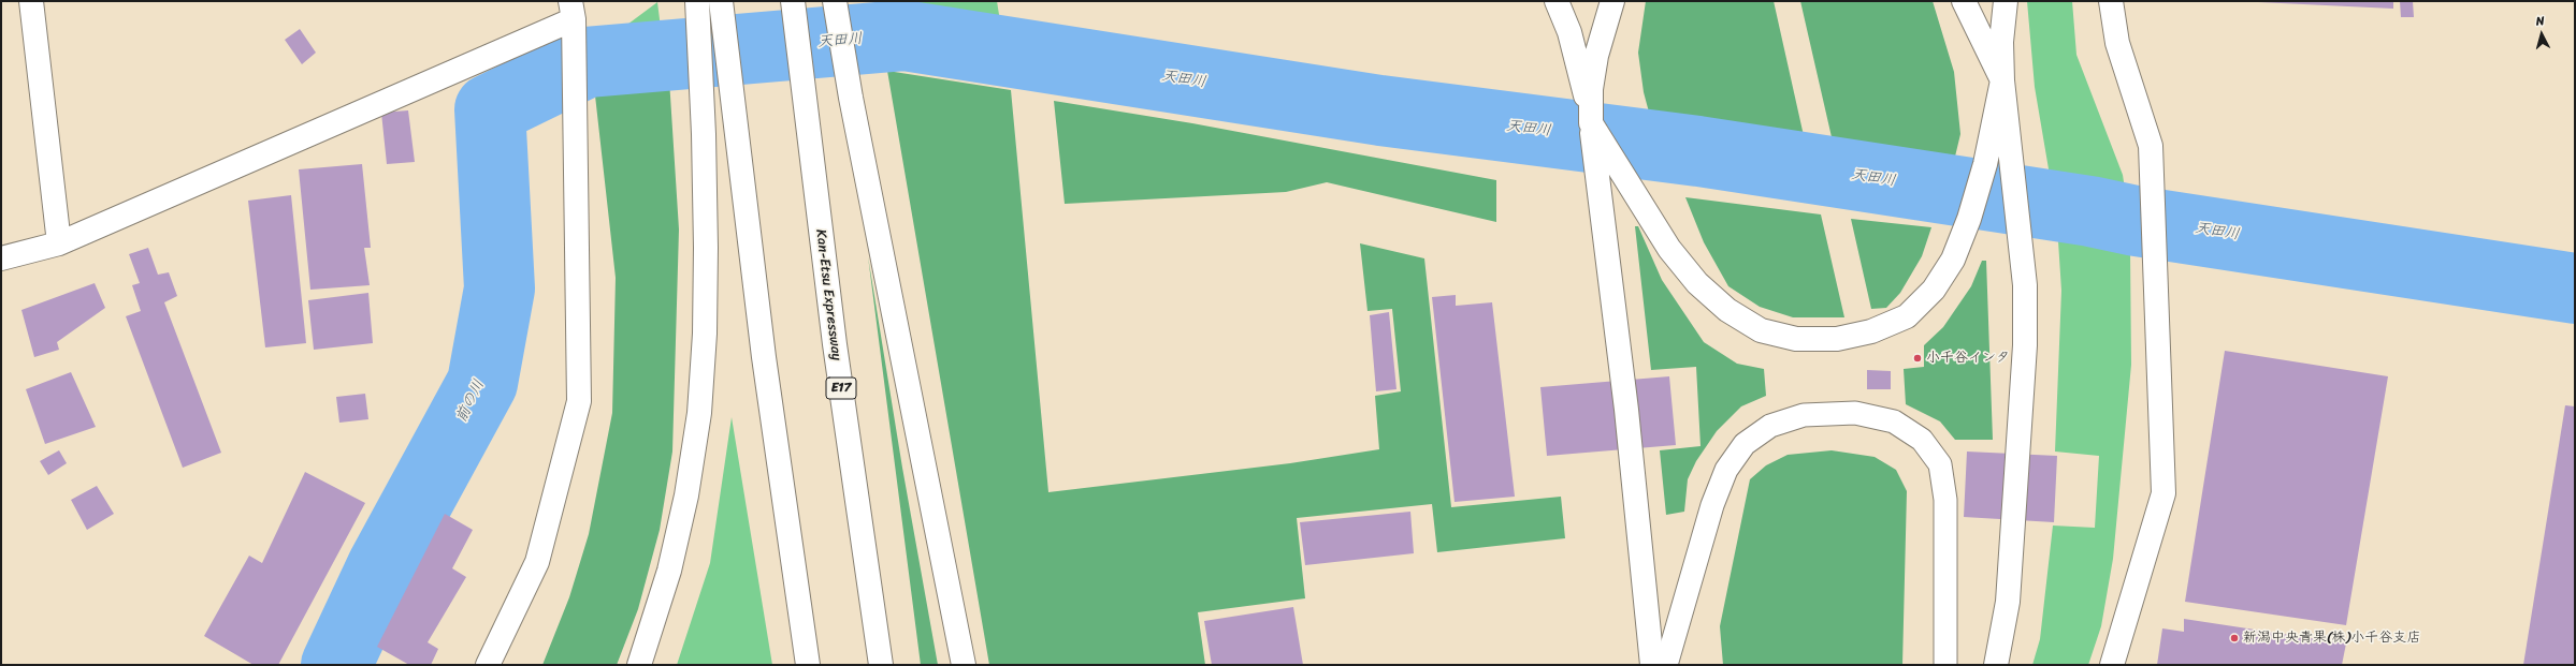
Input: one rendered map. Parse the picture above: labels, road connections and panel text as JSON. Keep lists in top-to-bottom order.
{
  "streets": {
    "main road": ["Kan-Etsu Expressway", "E17"]
  },
  "water": ["天田川", "前の川"],
  "places": ["小千谷インタ", "新潟中央青果(株)小千谷支店"],
  "north": "top"
}
